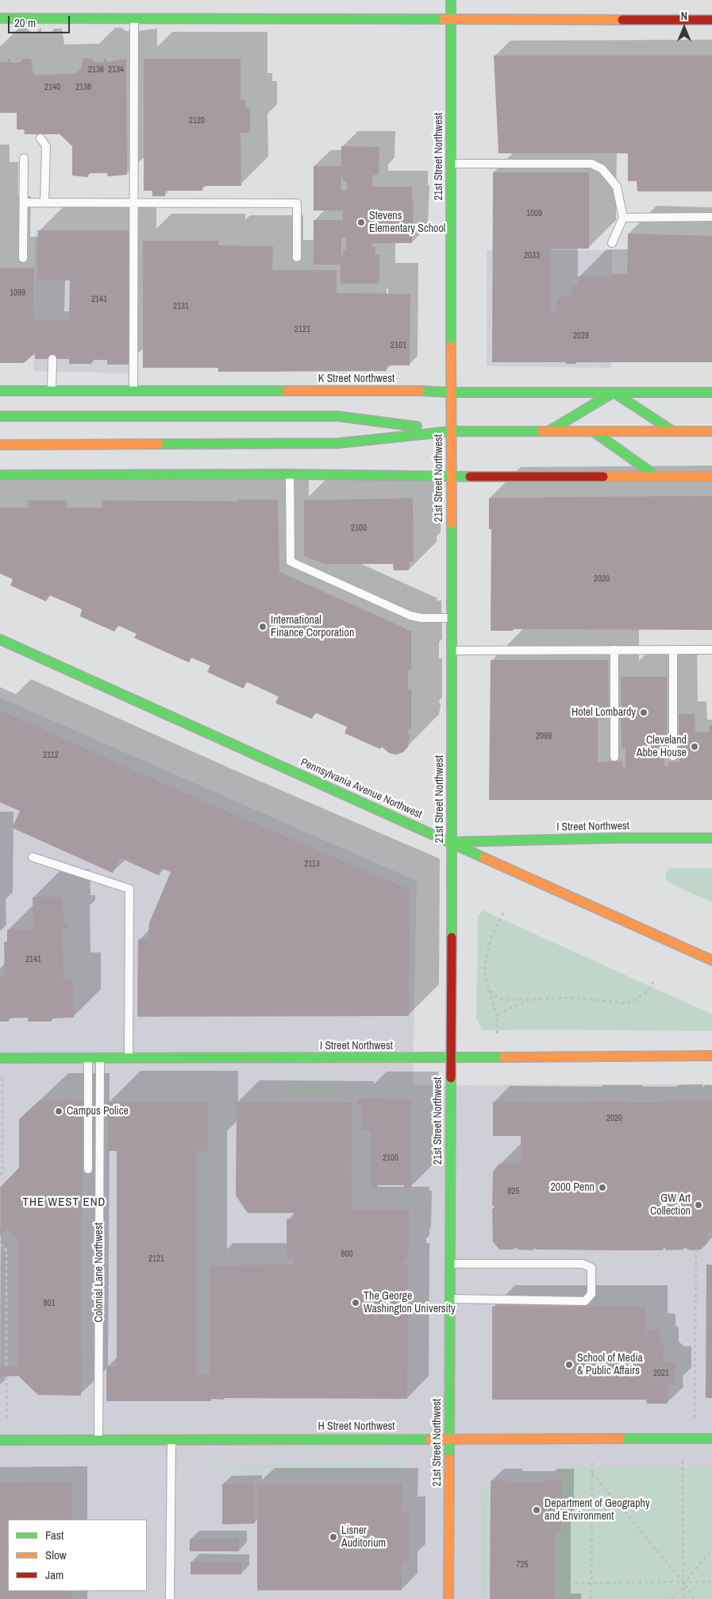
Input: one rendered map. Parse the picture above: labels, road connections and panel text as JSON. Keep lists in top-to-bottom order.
{
  "streets": {
    "main road": [
      "21st Street Northwest",
      "K Street Northwest",
      "Pennsylvania Avenue Northwest",
      "I Street Northwest",
      "H Street Northwest"
    ],
    "lane": ["Colonial Lane Northwest"]
  },
  "crossings": [
    ["21st Street Northwest", "K Street Northwest"],
    ["21st Street Northwest", "Pennsylvania Avenue Northwest"],
    ["21st Street Northwest", "I Street Northwest"],
    ["21st Street Northwest", "H Street Northwest"],
    ["Pennsylvania Avenue Northwest", "I Street Northwest"],
    ["I Street Northwest", "Colonial Lane Northwest"],
    ["Colonial Lane Northwest", "H Street Northwest"]
  ],
  "districts": ["THE WEST END"],
  "places": [
    "Stevens Elementary School",
    "International Finance Corporation",
    "Hotel Lombardy",
    "Cleveland Abbe House",
    "Campus Police",
    "2000 Penn",
    "GW Art Collection",
    "The George Washington University",
    "School of Media & Public Affairs",
    "Department of Geography and Environment",
    "Lisner Auditorium"
  ],
  "house_numbers": [
    "2136",
    "2134",
    "2140",
    "2138",
    "2120",
    "1009",
    "2033",
    "1099",
    "2141",
    "2131",
    "2121",
    "2029",
    "2101",
    "2100",
    "2020",
    "2099",
    "2112",
    "2113",
    "2141",
    "2020",
    "2100",
    "825",
    "800",
    "2121",
    "801",
    "2021",
    "725"
  ],
  "legend": ["Fast", "Slow", "Jam"],
  "scale_bar": "20 m",
  "north": "top"
}
